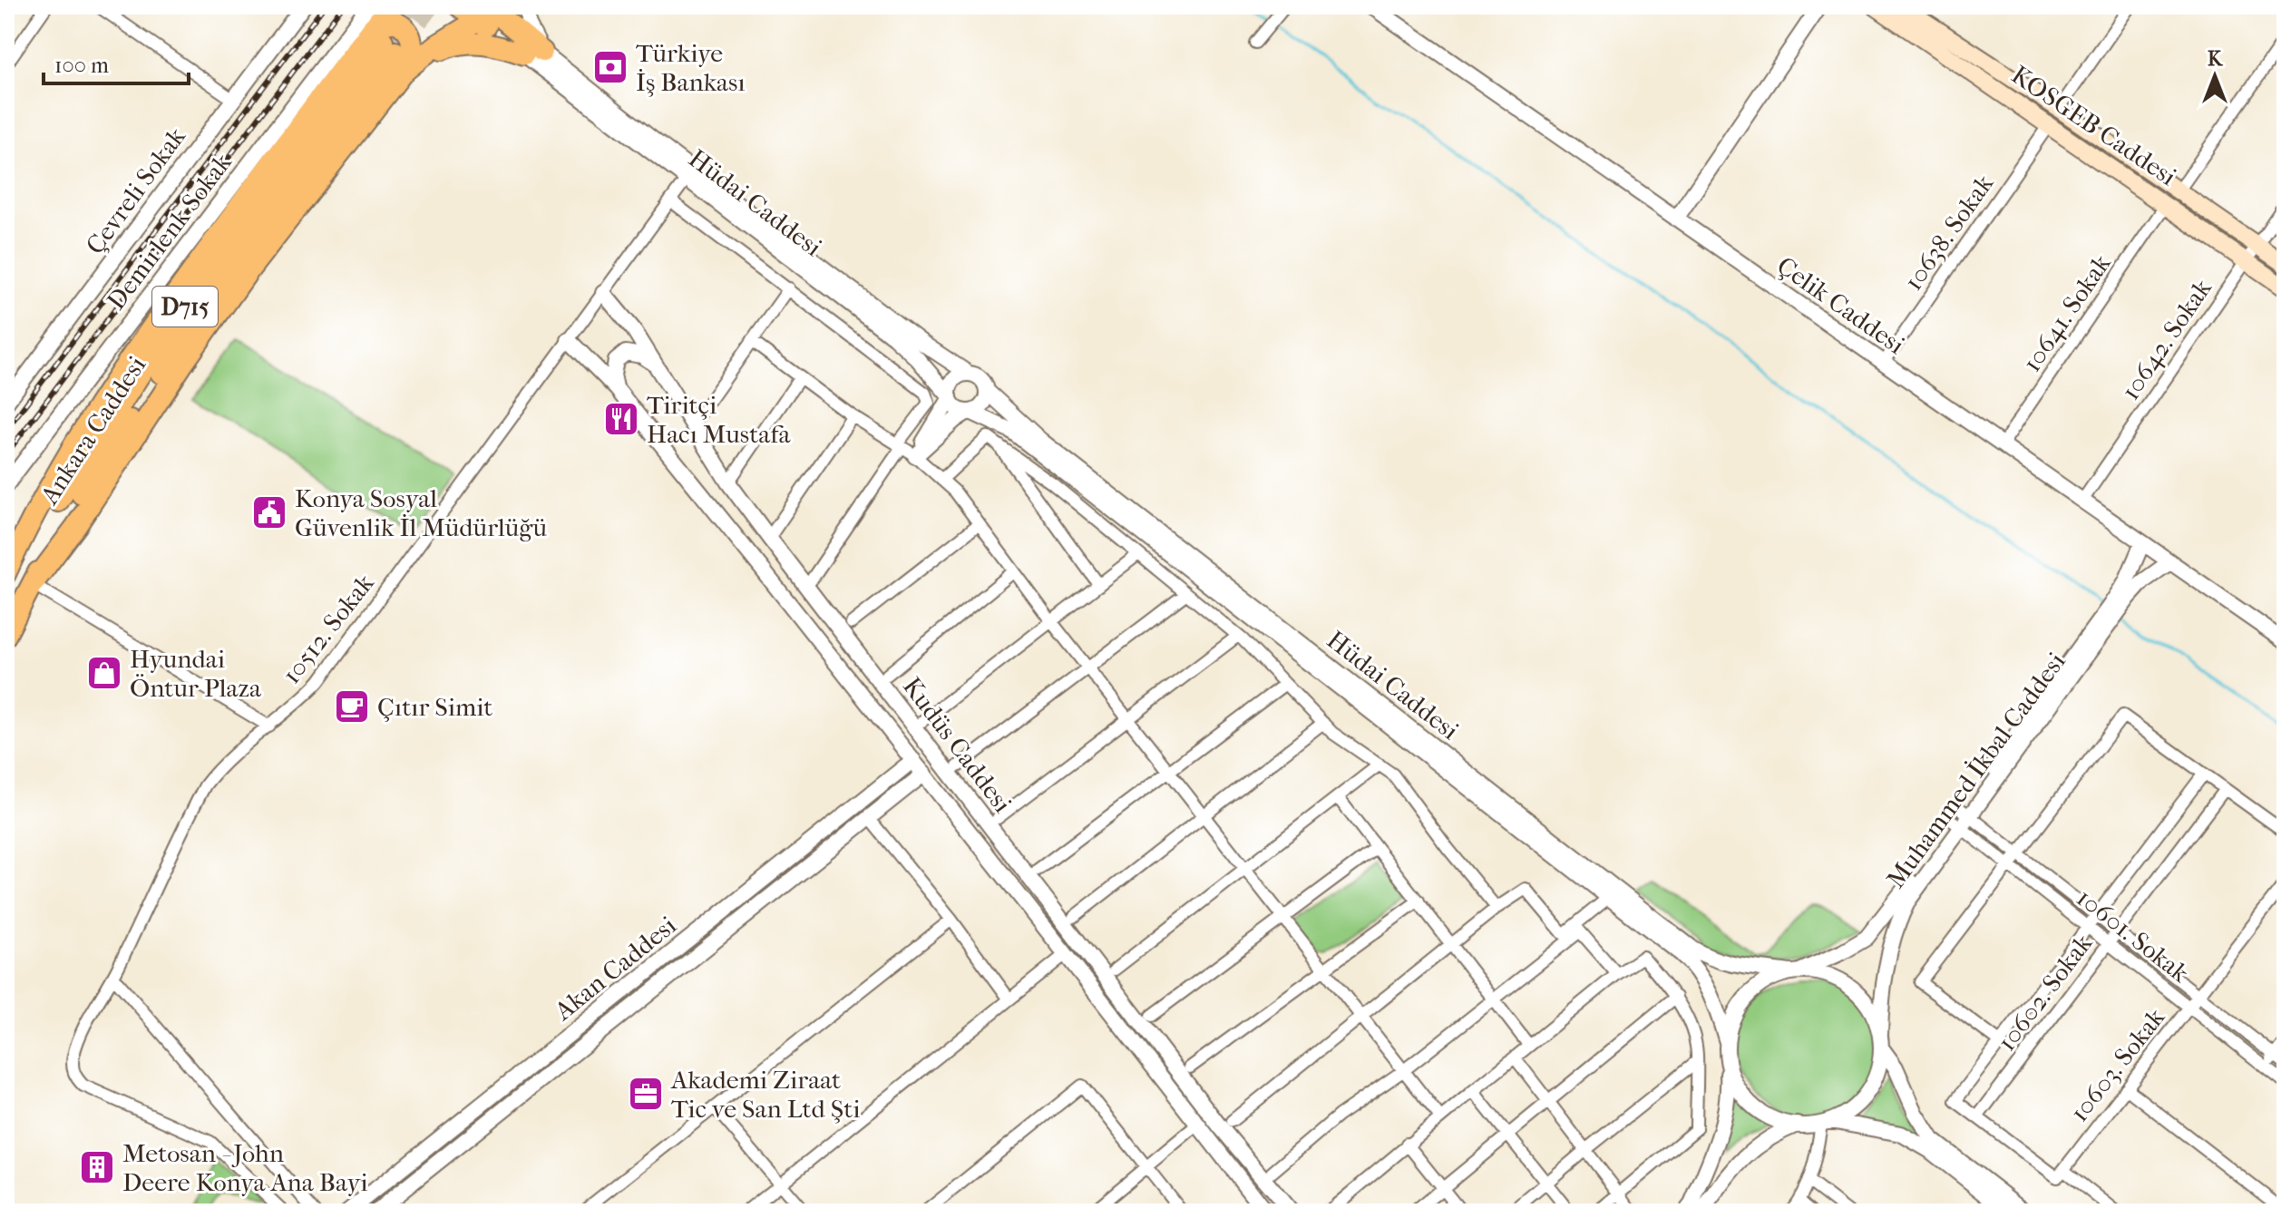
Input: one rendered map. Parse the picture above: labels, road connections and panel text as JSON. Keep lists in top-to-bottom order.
{
  "streets": {
    "highway": ["D715", "Ankara Caddesi"],
    "main road": ["KOSGEB Caddesi"],
    "street": [
      "Çevreli Sokak",
      "Hüdai Caddesi",
      "Demirlenk Sokak",
      "10638. Sokak",
      "Çelik Caddesi",
      "10641. Sokak",
      "10642. Sokak",
      "10512. Sokak",
      "Kudüs Caddesi",
      "Muhammed İkbal Caddesi",
      "10601. Sokak",
      "Akan Caddesi",
      "10602. Sokak",
      "10603. Sokak"
    ]
  },
  "crossings": [
    ["KOSGEB Caddesi", "10638. Sokak"],
    ["KOSGEB Caddesi", "10641. Sokak"],
    ["KOSGEB Caddesi", "10642. Sokak"],
    ["Hüdai Caddesi", "10512. Sokak"],
    ["Hüdai Caddesi", "Muhammed İkbal Caddesi"],
    ["10638. Sokak", "Çelik Caddesi"],
    ["Çelik Caddesi", "10641. Sokak"],
    ["Çelik Caddesi", "10642. Sokak"],
    ["Çelik Caddesi", "Muhammed İkbal Caddesi"],
    ["10512. Sokak", "Kudüs Caddesi"],
    ["Kudüs Caddesi", "Akan Caddesi"],
    ["Muhammed İkbal Caddesi", "10601. Sokak"],
    ["10601. Sokak", "10602. Sokak"],
    ["10601. Sokak", "10603. Sokak"]
  ],
  "places": {
    "bank": ["Türkiye İş Bankası"],
    "restaurant": ["Tiritçi Hacı Mustafa"],
    "public building": ["Konya Sosyal Güvenlik İl Müdürlüğü"],
    "shop": ["Hyundai Öntur Plaza"],
    "cafe": ["Çıtır Simit"],
    "office": ["Akademi Ziraat Tic ve San Ltd Şti"],
    "building": ["Metosan - John Deere Konya Ana Bayi"]
  },
  "scale_bar": "100 m",
  "north": "top"
}
